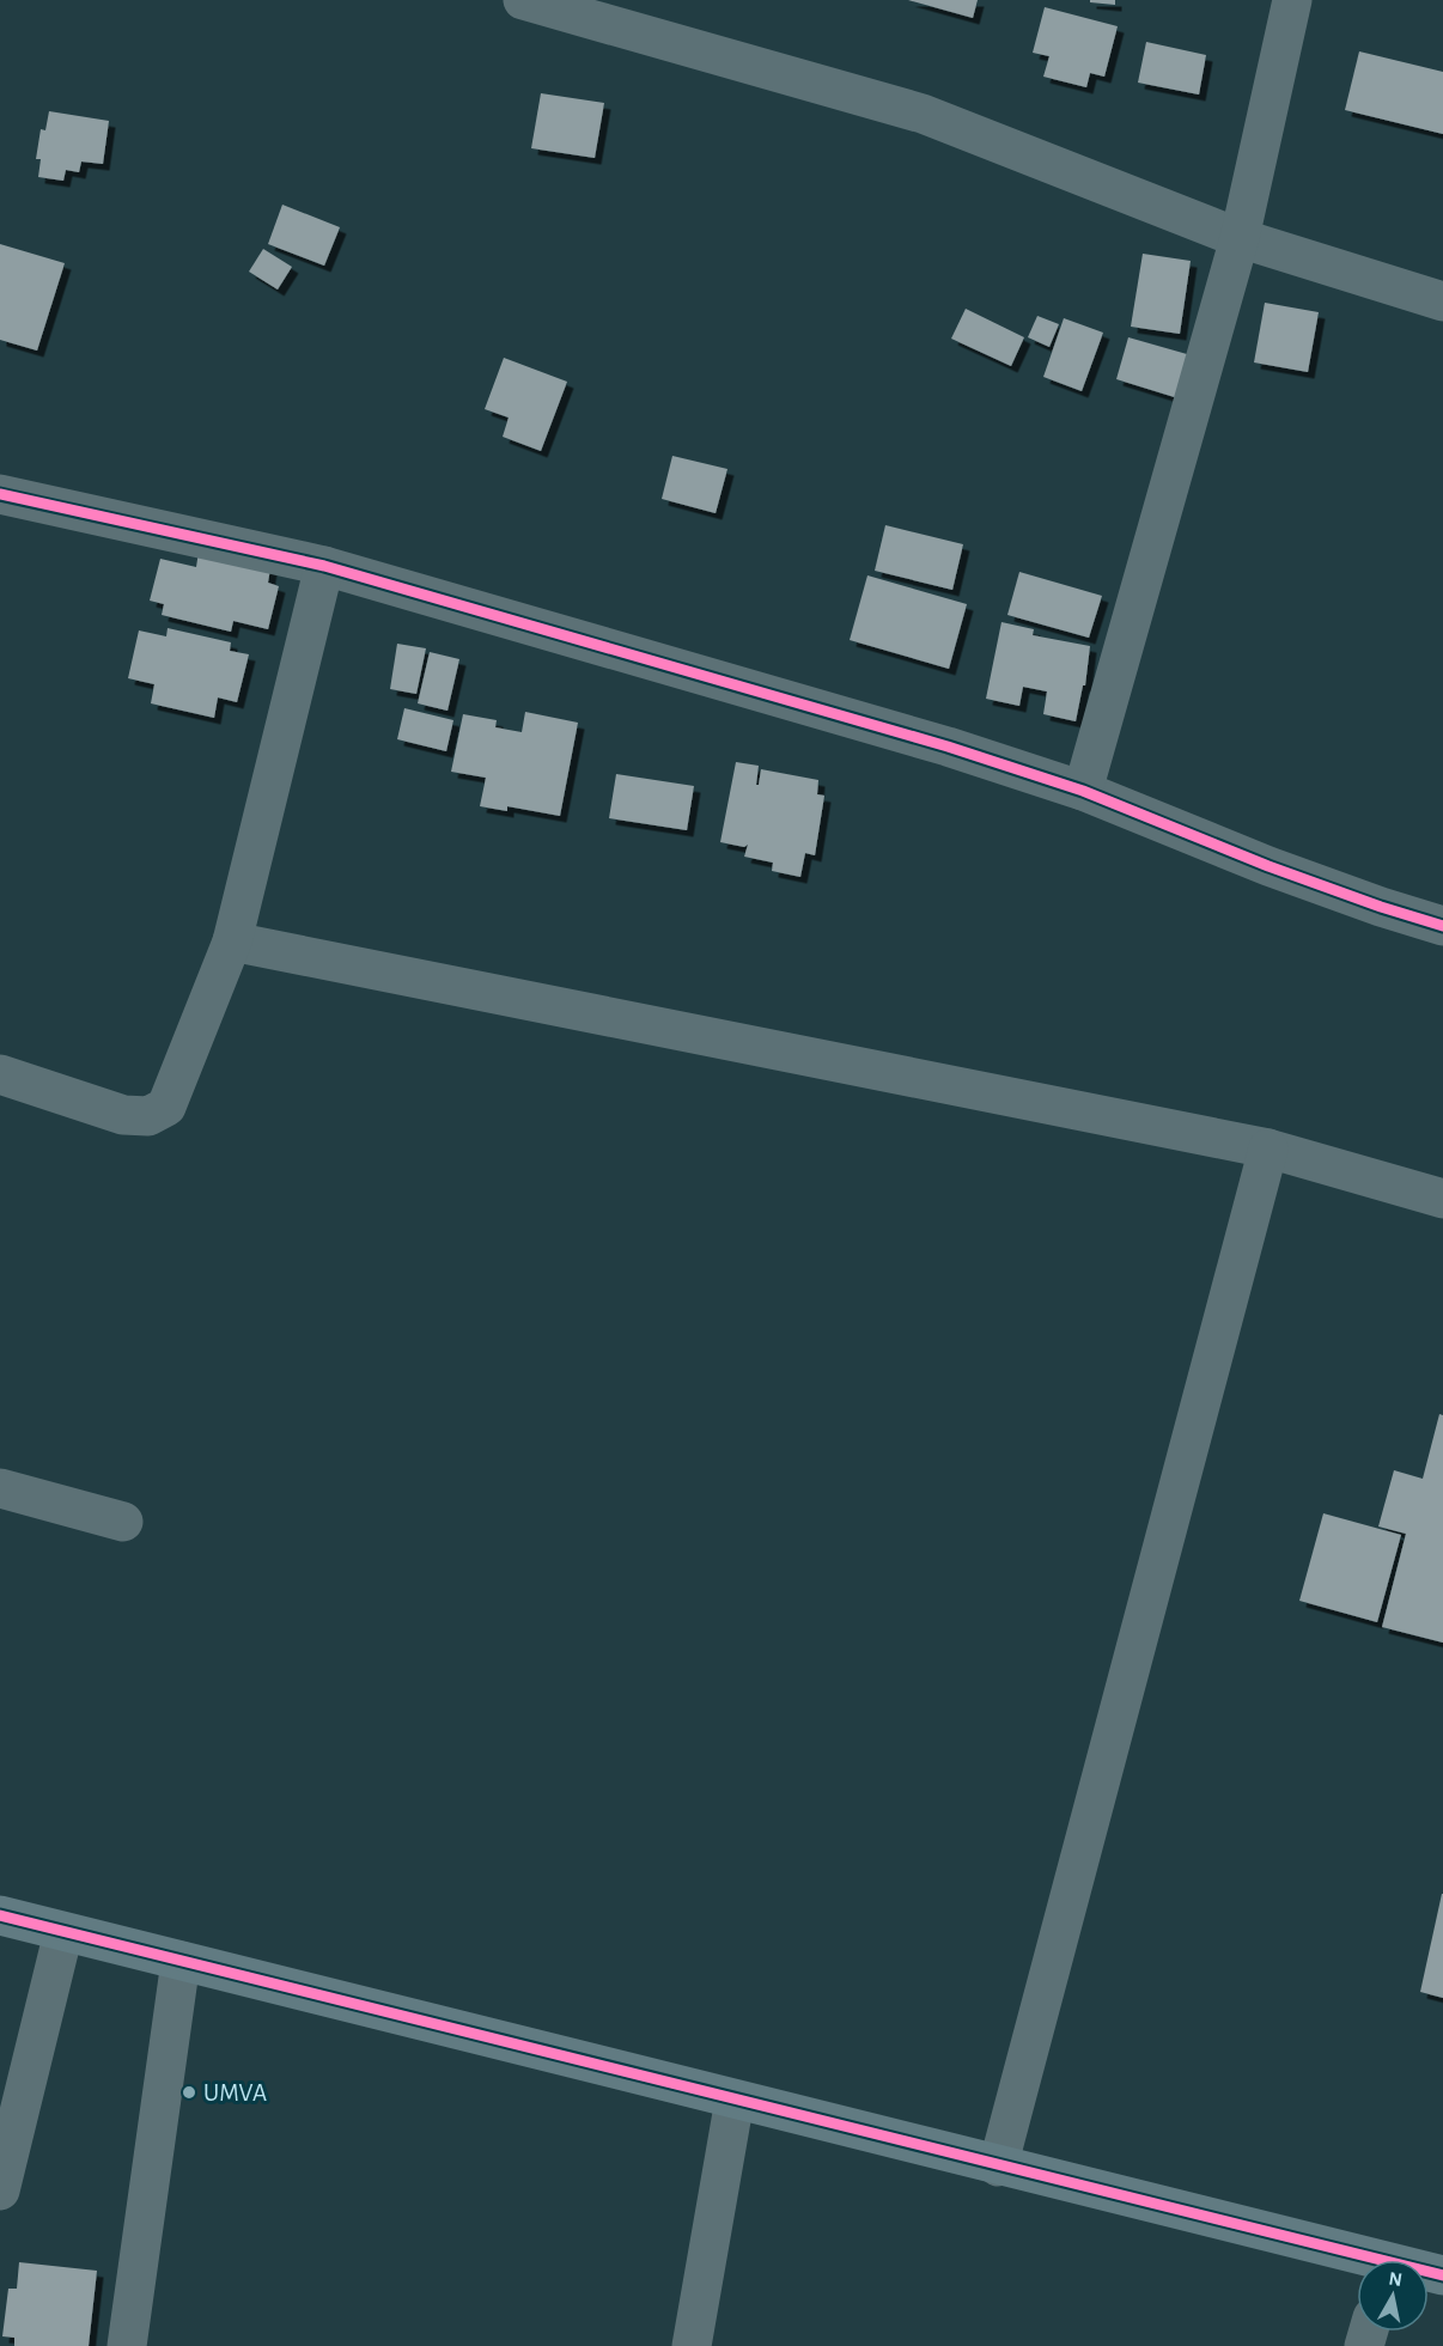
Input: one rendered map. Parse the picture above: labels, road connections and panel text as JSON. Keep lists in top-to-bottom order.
{
  "places": ["UMVA"],
  "north": "top"
}
